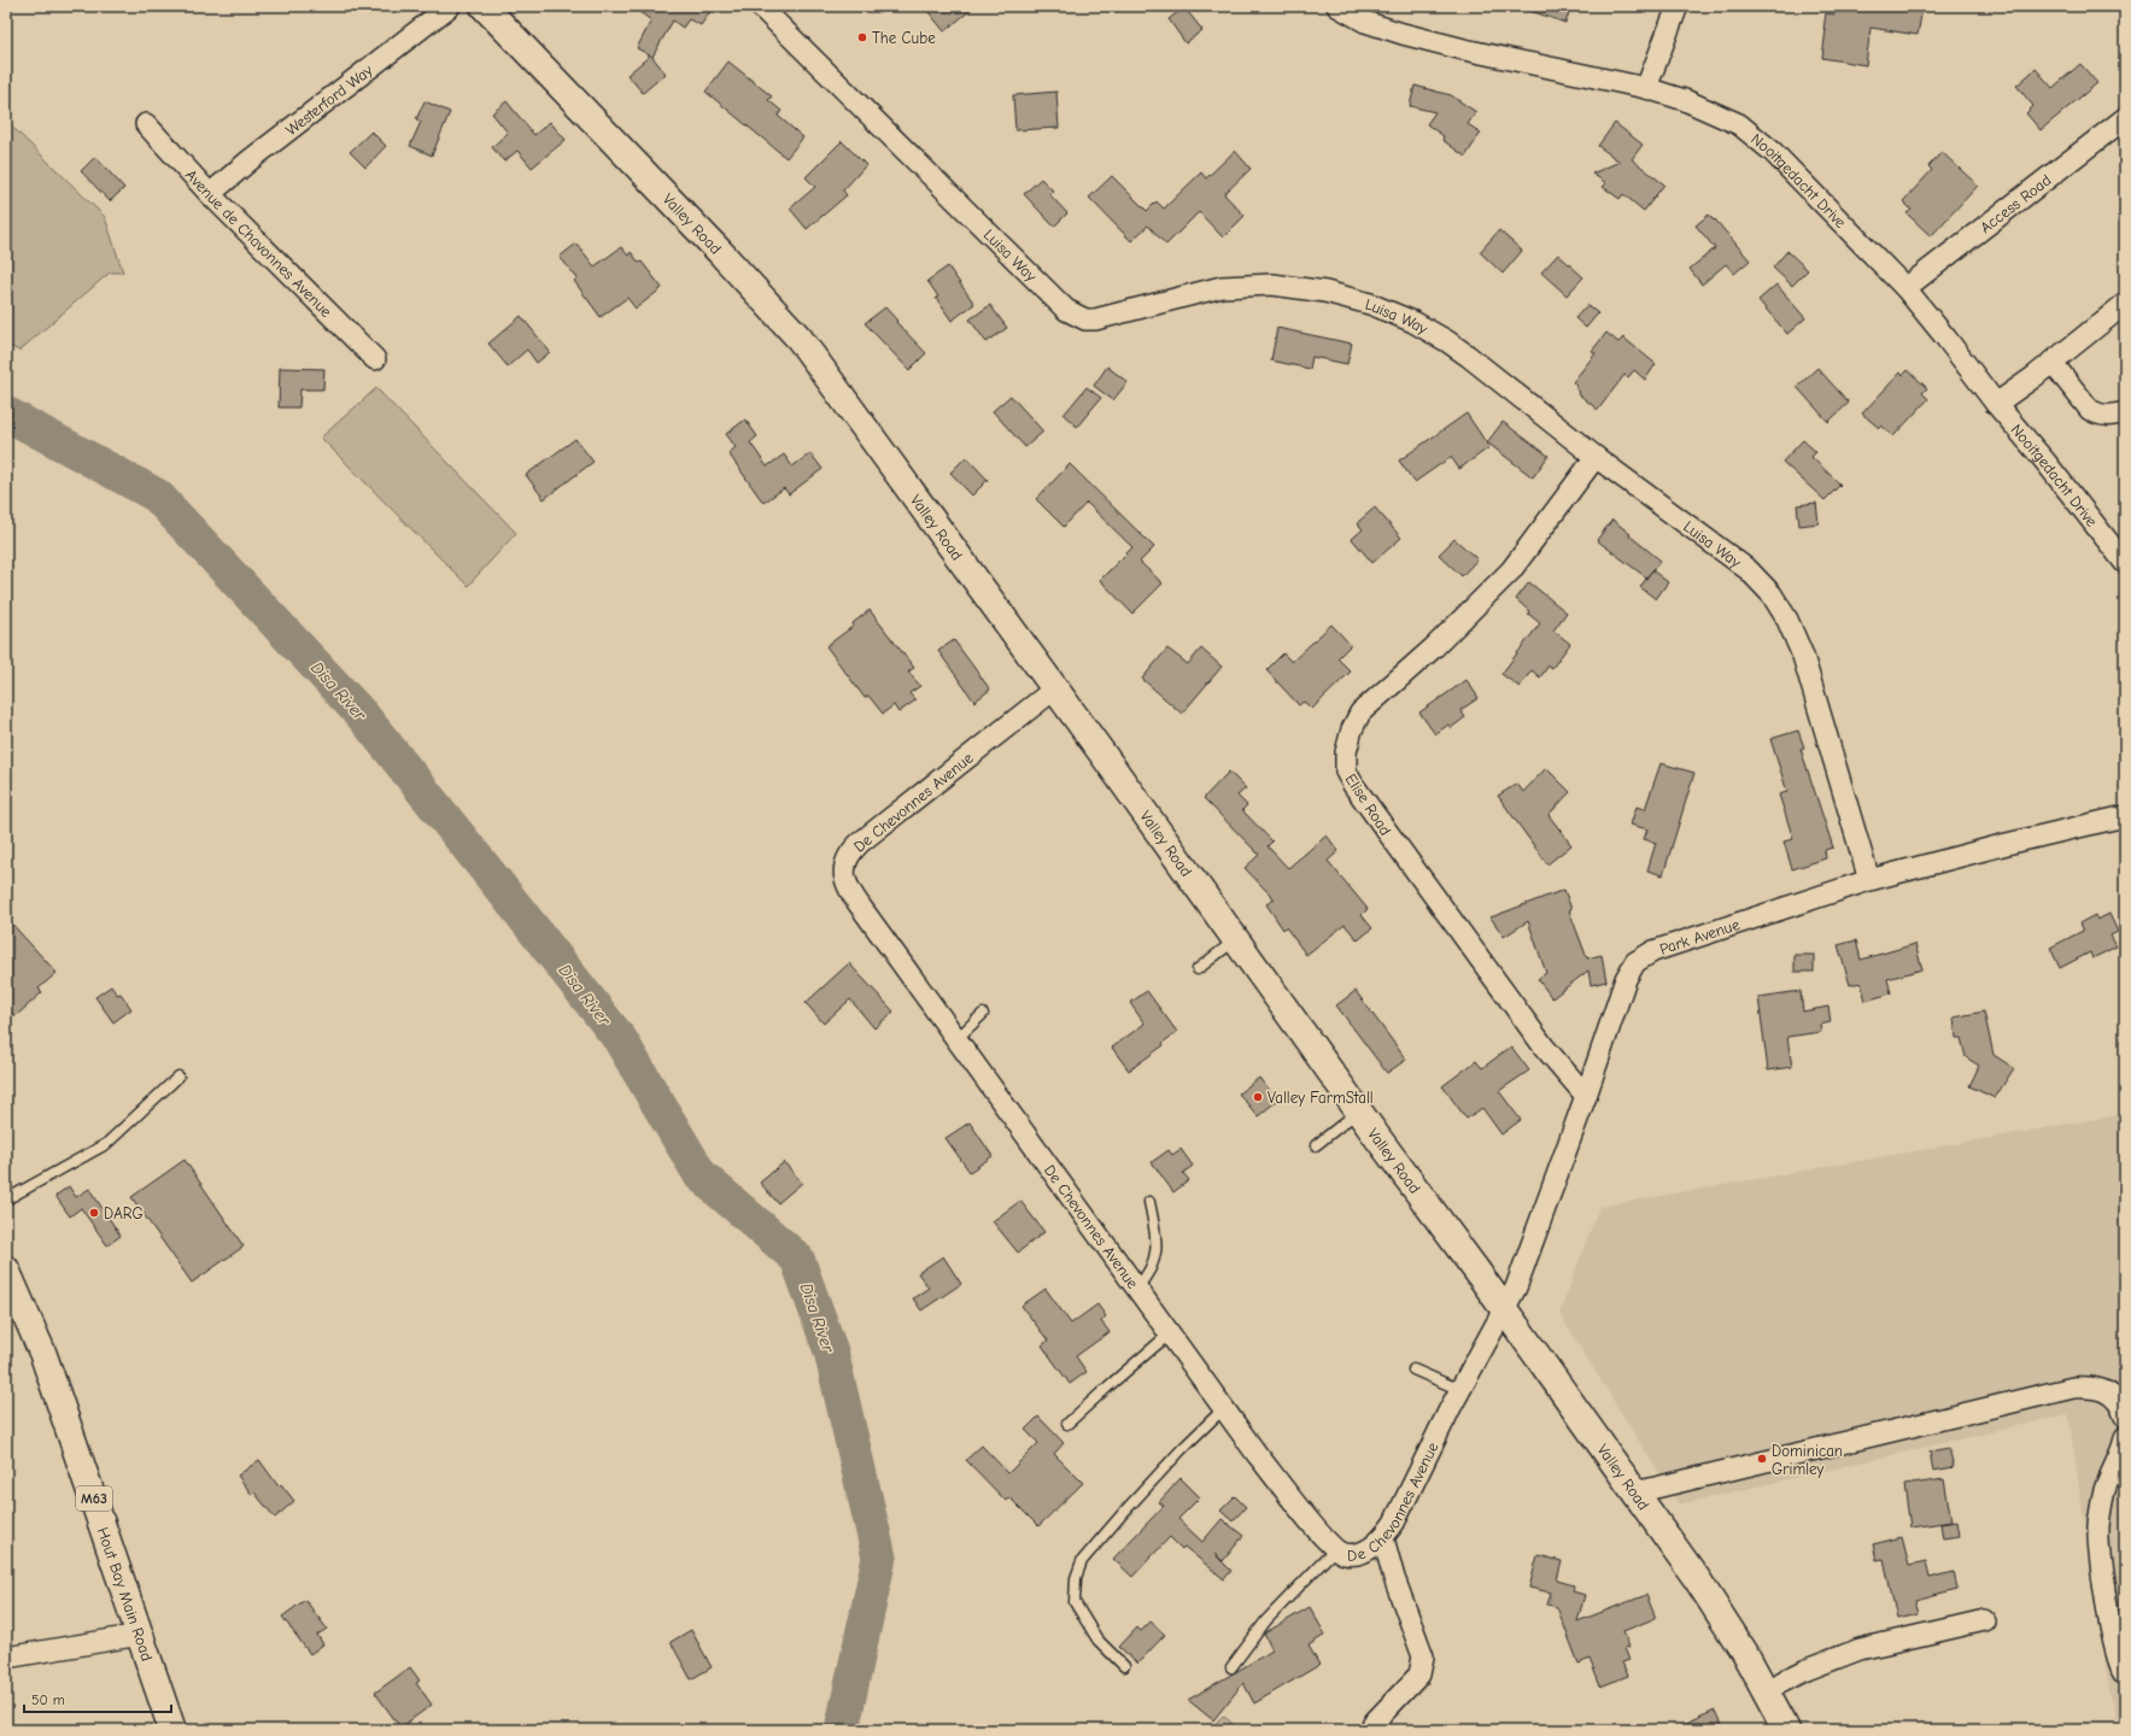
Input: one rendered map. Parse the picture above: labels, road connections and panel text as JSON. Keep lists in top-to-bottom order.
{
  "streets": {
    "street": [
      "Westerford Way",
      "Nooitgedacht Drive",
      "Access Road",
      "Valley Road",
      "Avenue de Chavonnes Avenue",
      "Luisa Way",
      "De Chevonnes Avenue",
      "Elise Road",
      "Park Avenue",
      "M63",
      "Hout Bay Main Road"
    ]
  },
  "crossings": [
    ["Westerford Way", "Avenue de Chavonnes Avenue"],
    ["Nooitgedacht Drive", "Access Road"],
    ["Valley Road", "De Chevonnes Avenue"],
    ["Valley Road", "Park Avenue"],
    ["Luisa Way", "Elise Road"],
    ["Luisa Way", "Park Avenue"],
    ["De Chevonnes Avenue", "Park Avenue"],
    ["Elise Road", "Park Avenue"]
  ],
  "water": ["Disa River"],
  "places": [
    "The Cube",
    "Valley FarmStall",
    "DARG",
    "Dominican Grimley"
  ],
  "scale_bar": "50 m"
}
